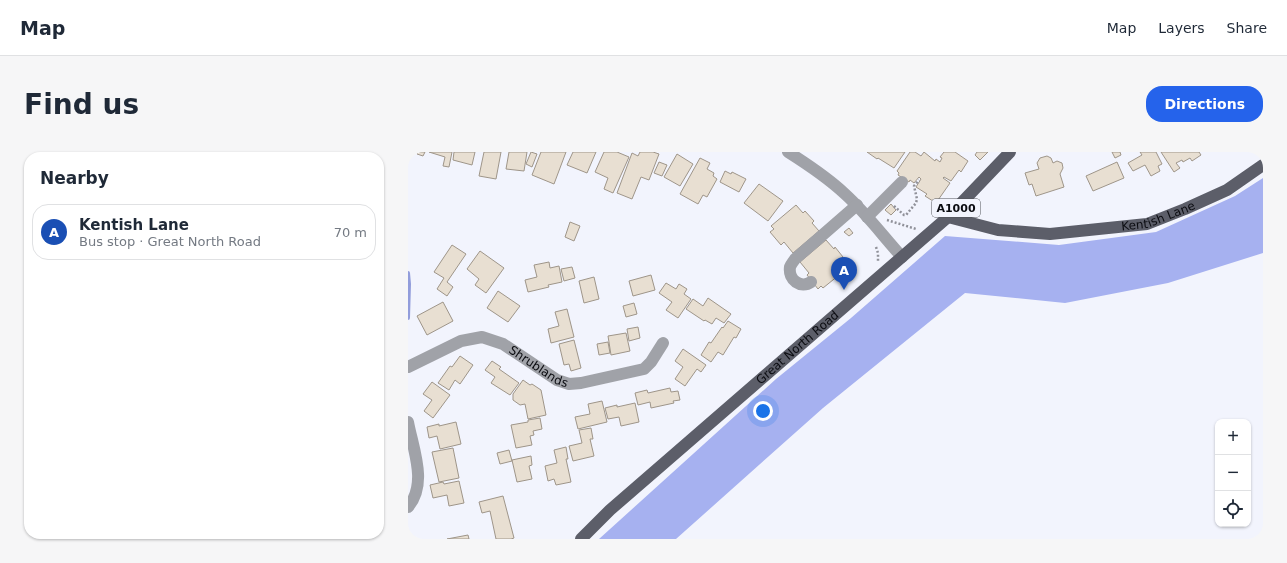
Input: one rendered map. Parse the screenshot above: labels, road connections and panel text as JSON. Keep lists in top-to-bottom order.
{
  "streets": {
    "main road": ["A1000", "Kentish Lane", "Great North Road"],
    "street": ["Shrublands"]
  },
  "crossings": [
    ["Kentish Lane", "Great North Road"]
  ],
  "page": {
    "header": "Map",
    "nav": ["Map", "Layers", "Share"],
    "buttons": "Directions",
    "title": "Find us",
    "heading": "Nearby",
    "list": [
      {
        "mark": "A",
        "name": "Kentish Lane",
        "note": "Bus stop · Great North Road",
        "value": "70 m"
      }
    ],
    "pins": "A",
    "map_buttons": ["+", "−"]
  }
}
